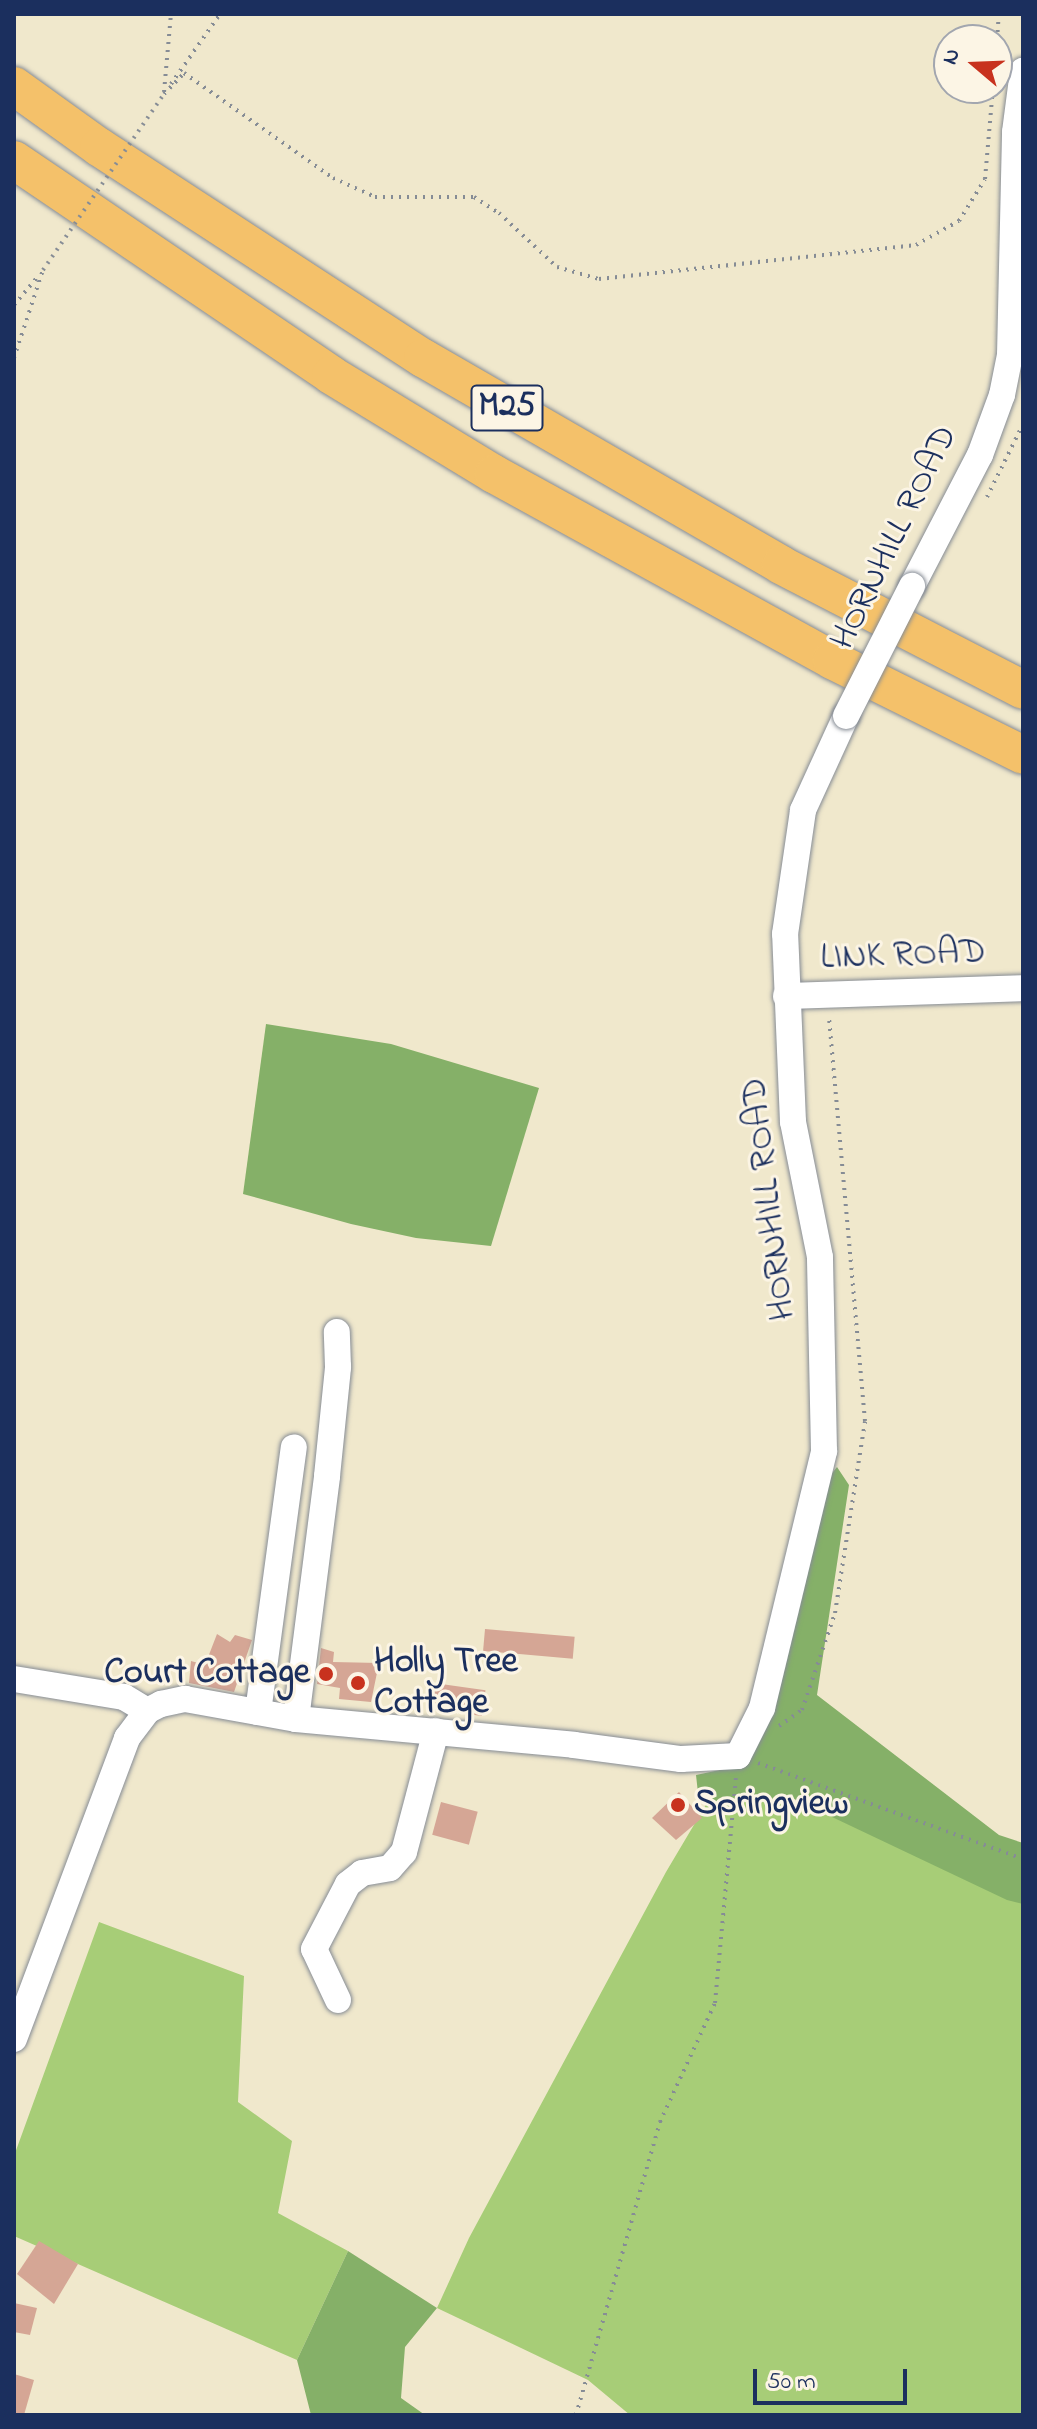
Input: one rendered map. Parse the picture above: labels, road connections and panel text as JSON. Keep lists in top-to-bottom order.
{
  "streets": {
    "highway": ["M25"],
    "street": ["HORNHILL ROAD", "LINK ROAD"]
  },
  "crossings": [
    ["HORNHILL ROAD", "LINK ROAD"]
  ],
  "places": ["Court Cottage", "Holly Tree Cottage", "Springview"],
  "scale_bar": "50 m",
  "north": "left"
}
